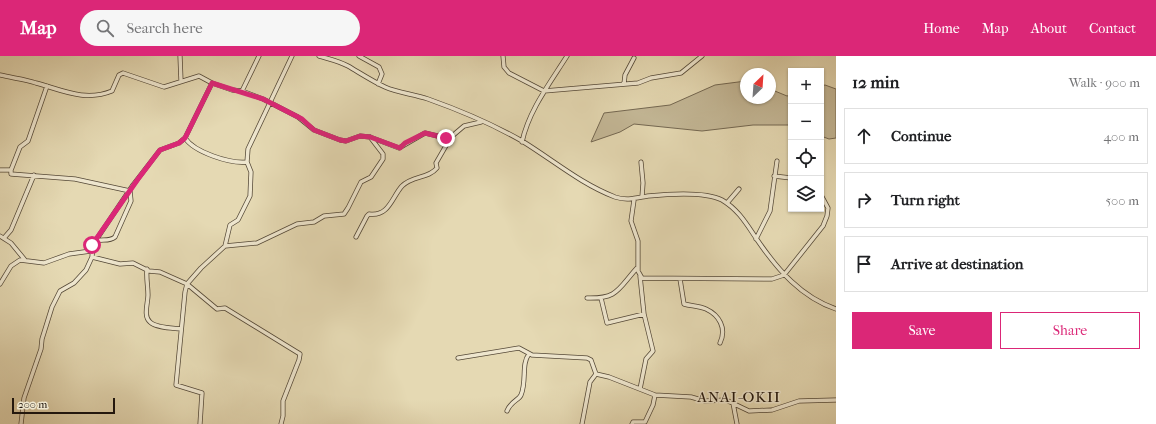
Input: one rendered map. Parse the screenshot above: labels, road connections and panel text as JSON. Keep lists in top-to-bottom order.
{
  "districts": ["ANAI-OKII"],
  "scale_bar": "200 m",
  "north": "top right",
  "page": {
    "header": "Map",
    "search": "Search here",
    "nav": [
      "Home",
      "Map",
      "About",
      "Contact"
    ],
    "heading": ["12 min", "Walk · 900 m"],
    "map_buttons": ["+", "−"],
    "list": [
      ["Continue", "400 m"],
      ["Turn right", "500 m"],
      "Arrive at destination"
    ],
    "buttons": ["Save", "Share"],
    "scale": "200 m"
  }
}
